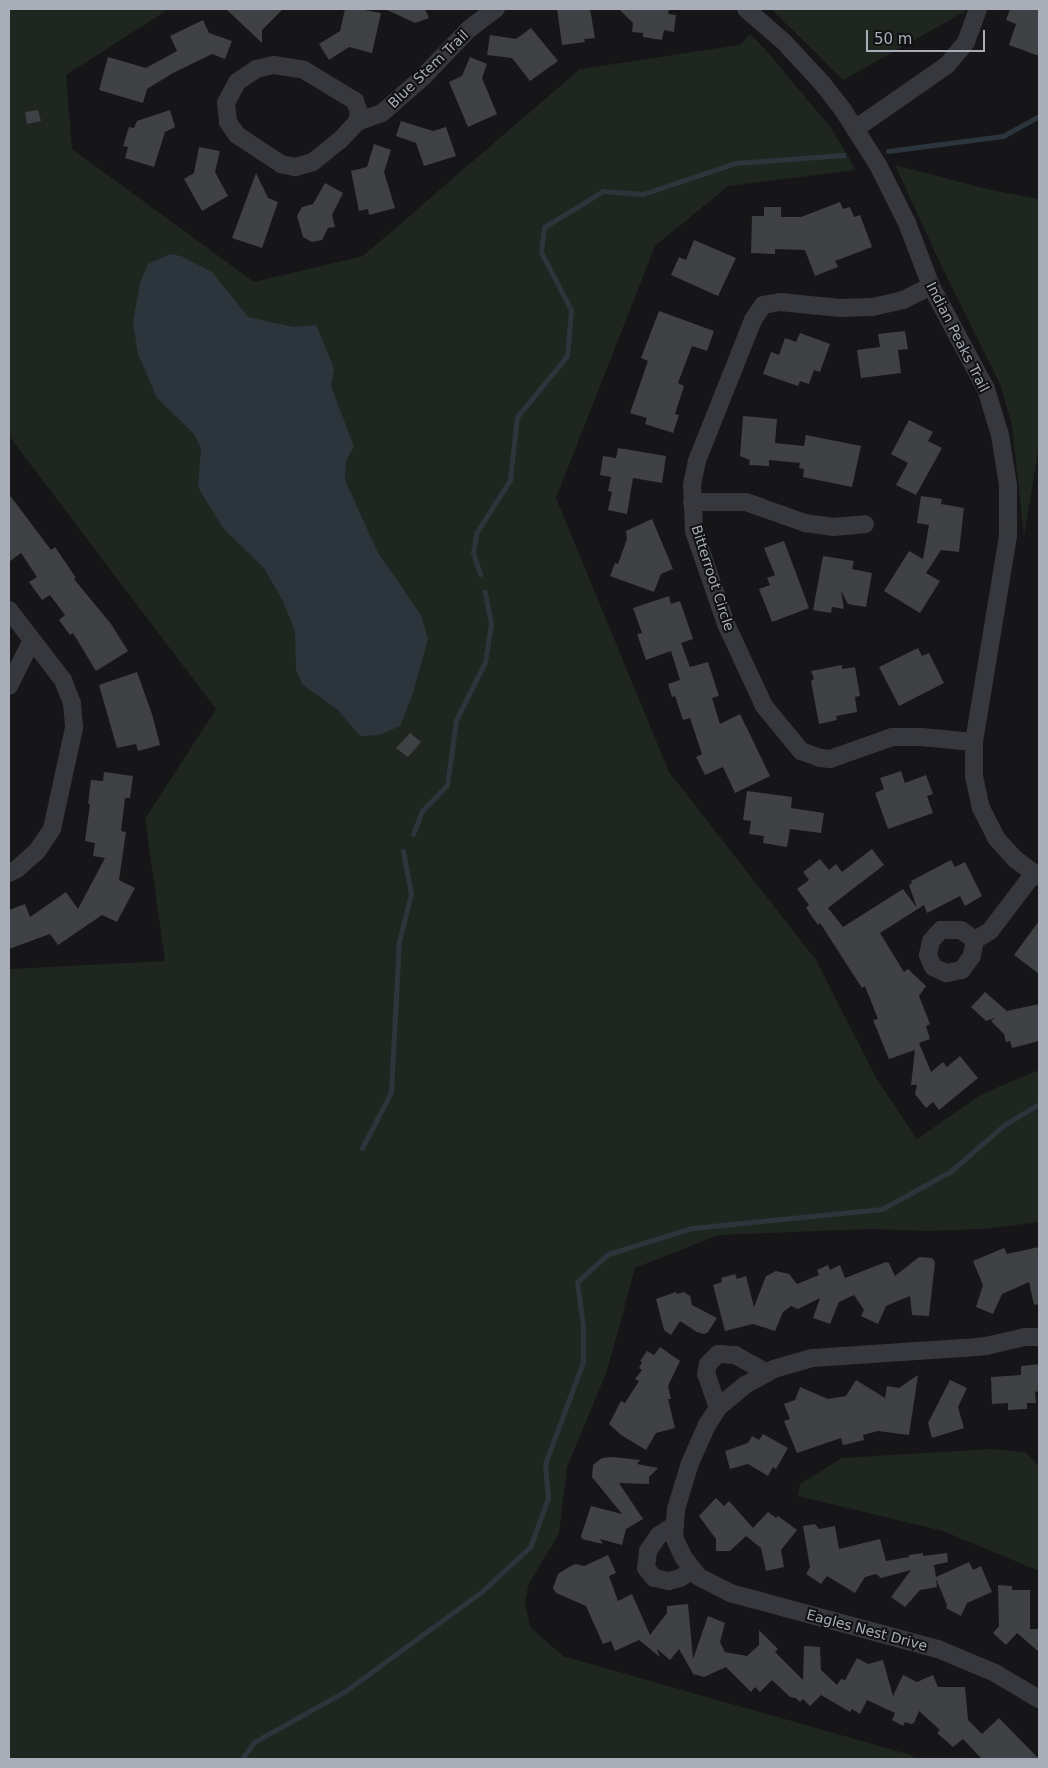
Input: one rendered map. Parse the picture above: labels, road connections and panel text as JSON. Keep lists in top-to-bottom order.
{
  "streets": {
    "street": [
      "Blue Stem Trail",
      "Indian Peaks Trail",
      "Bitterroot Circle",
      "Eagles Nest Drive"
    ]
  },
  "crossings": [
    ["Indian Peaks Trail", "Bitterroot Circle"]
  ],
  "scale_bar": "50 m"
}
